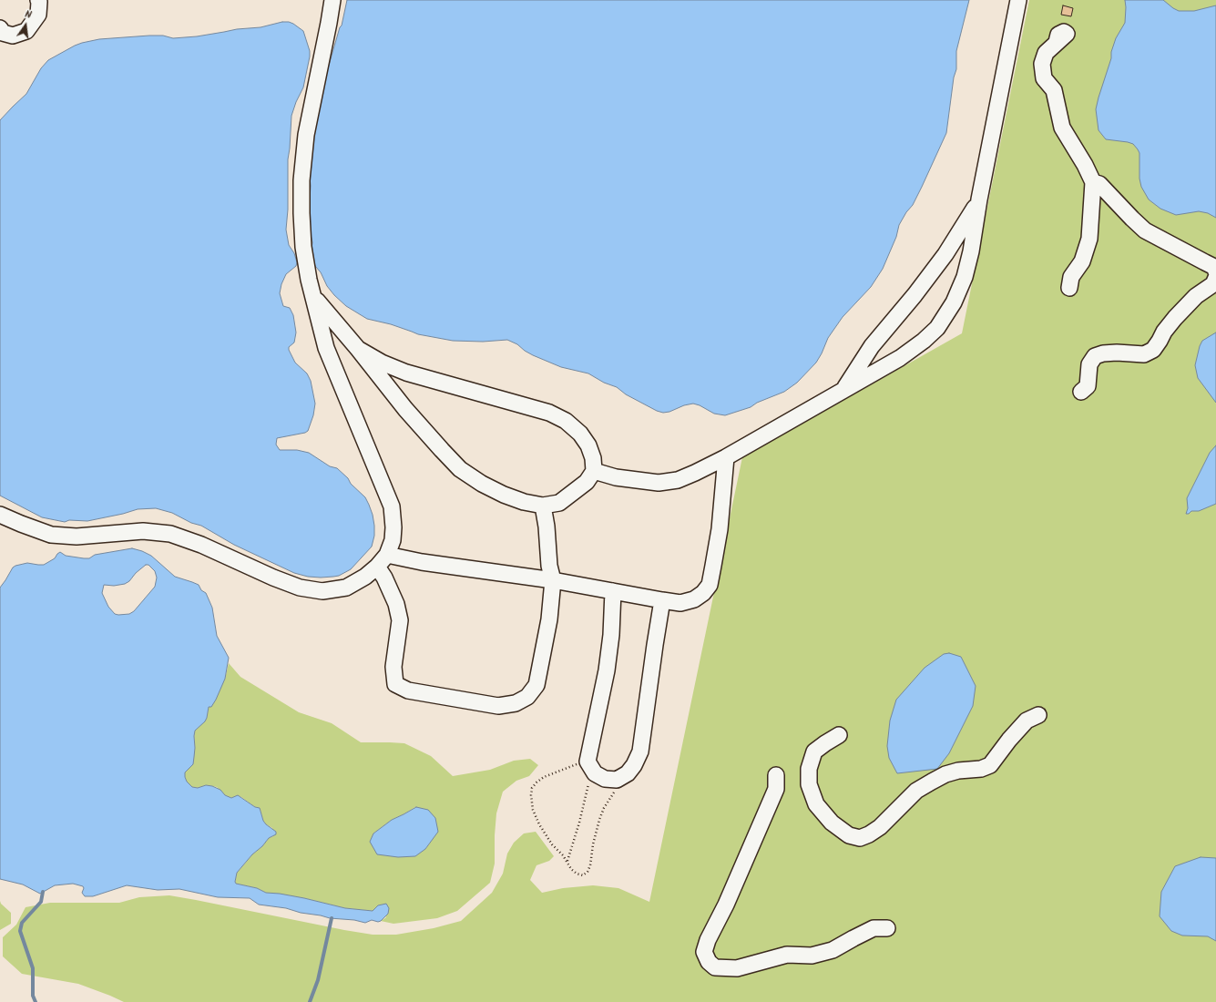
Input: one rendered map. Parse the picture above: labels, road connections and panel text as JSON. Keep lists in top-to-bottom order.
{
  "north": "top"
}
